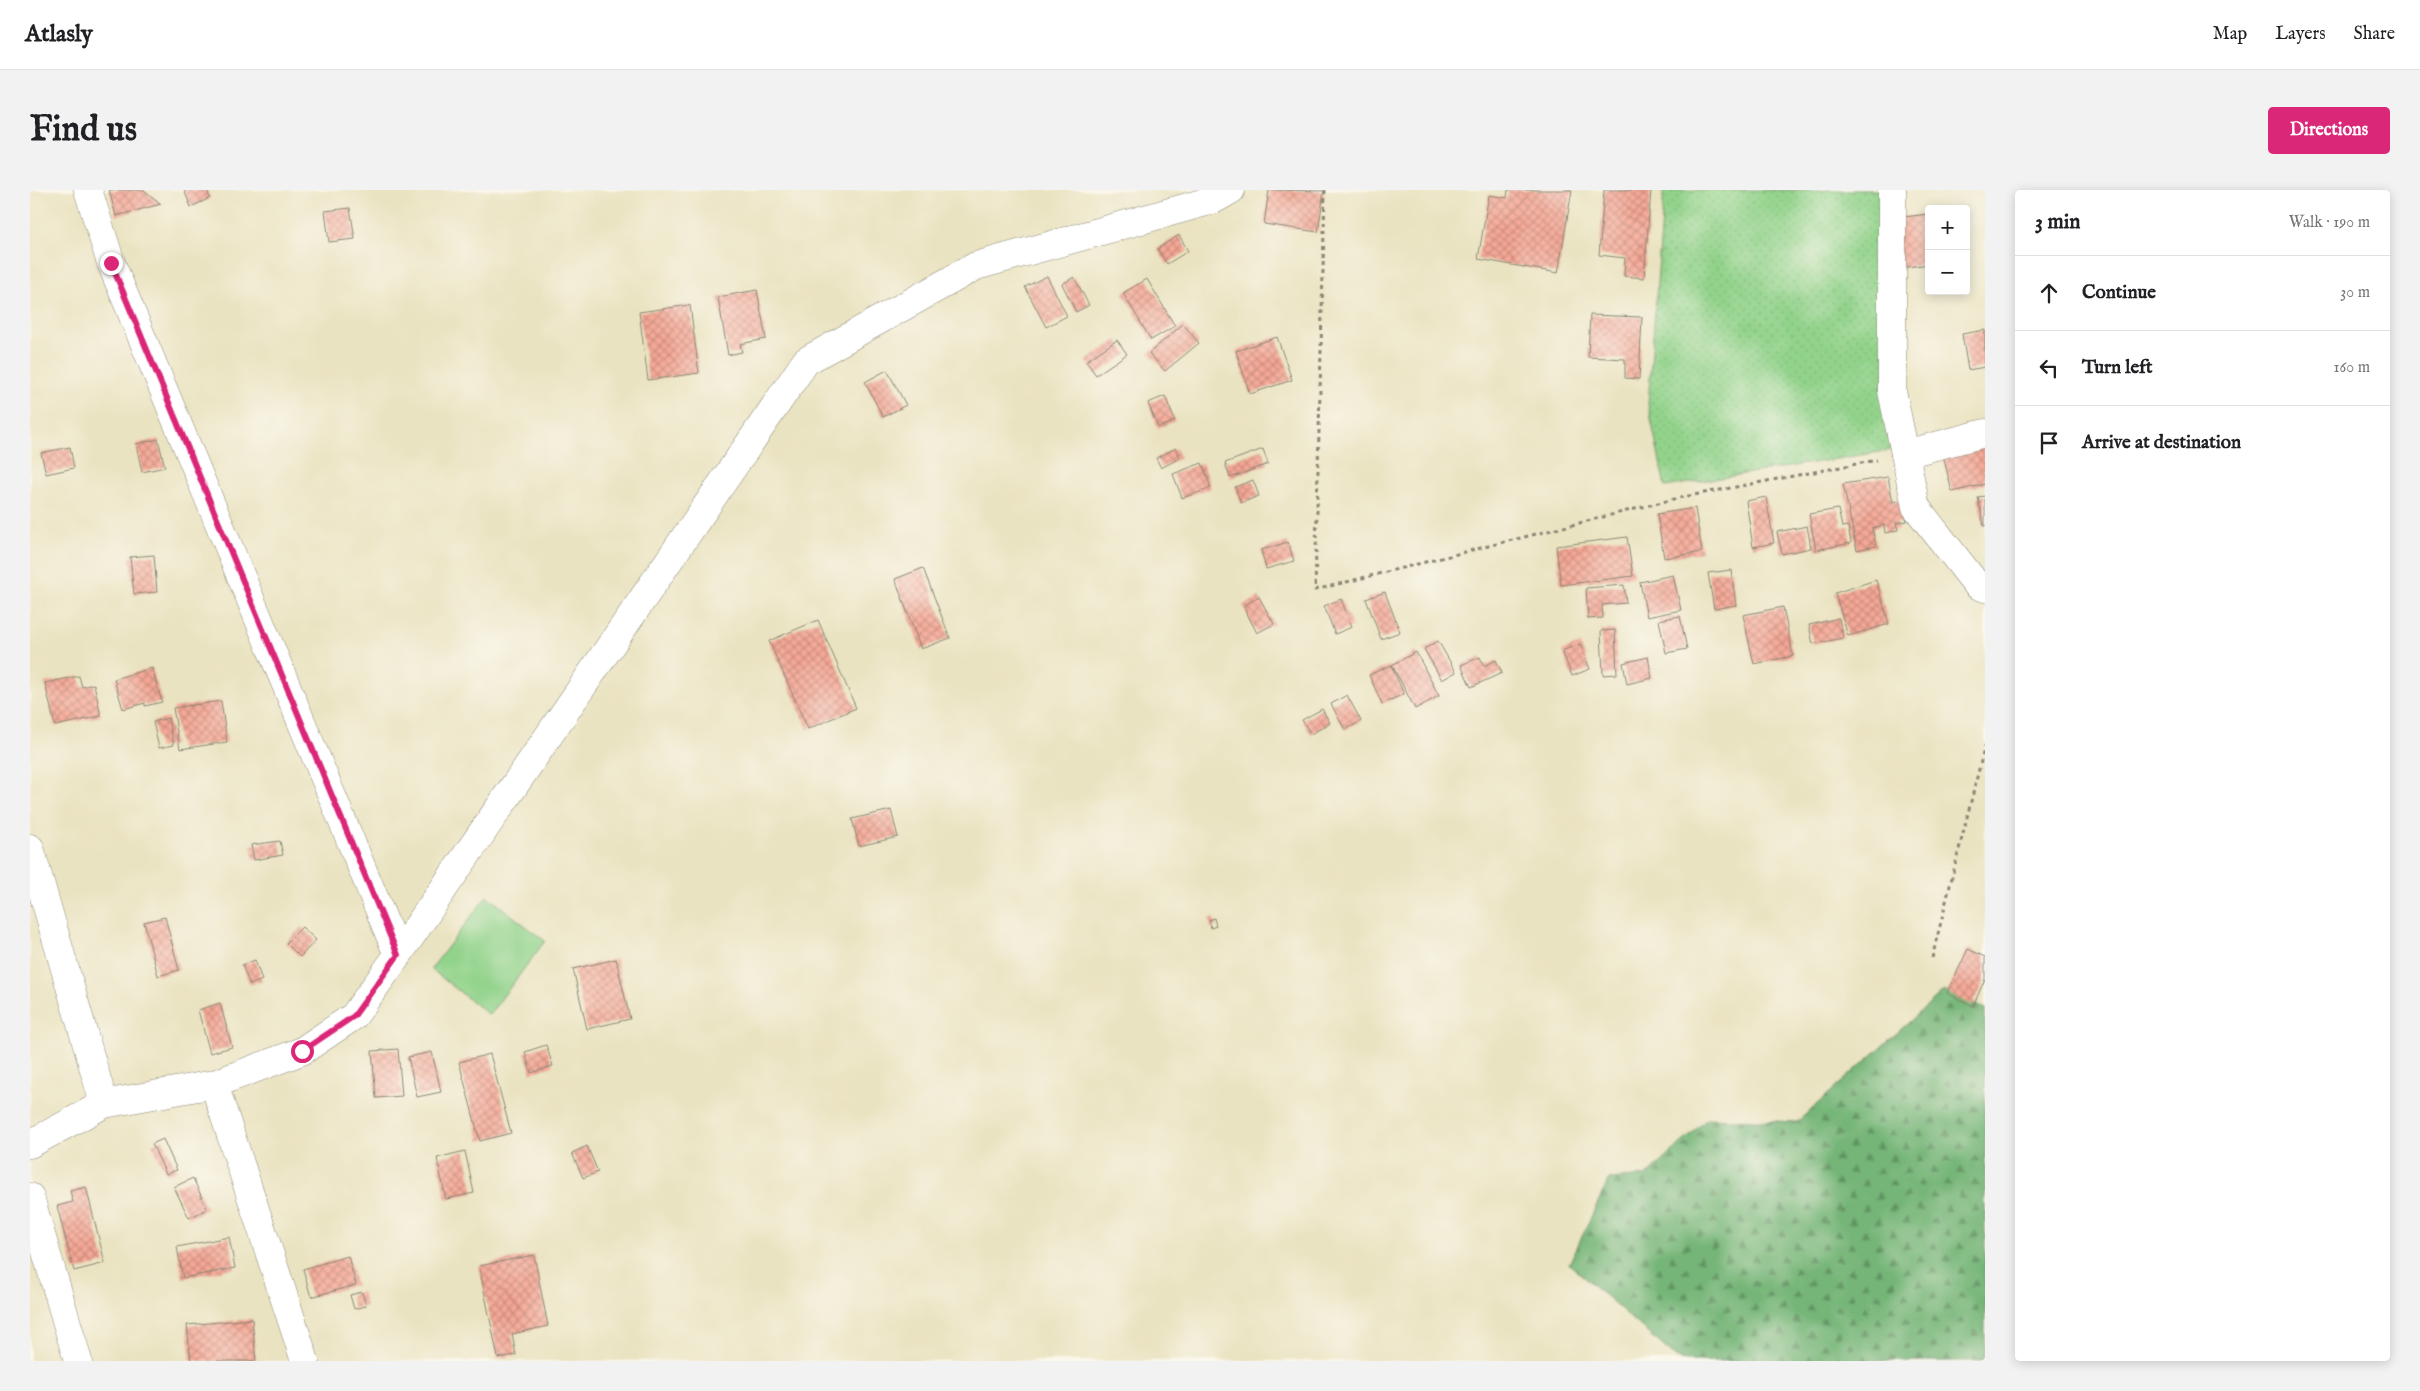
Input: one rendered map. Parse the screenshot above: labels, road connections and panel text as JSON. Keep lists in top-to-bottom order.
{
  "page": {
    "header": "Atlasly",
    "nav": ["Map", "Layers", "Share"],
    "buttons": "Directions",
    "title": "Find us",
    "heading": ["3 min", "Walk · 190 m"],
    "map_buttons": ["+", "−"],
    "list": [
      ["Continue", "30 m"],
      ["Turn left", "160 m"],
      "Arrive at destination"
    ]
  }
}
